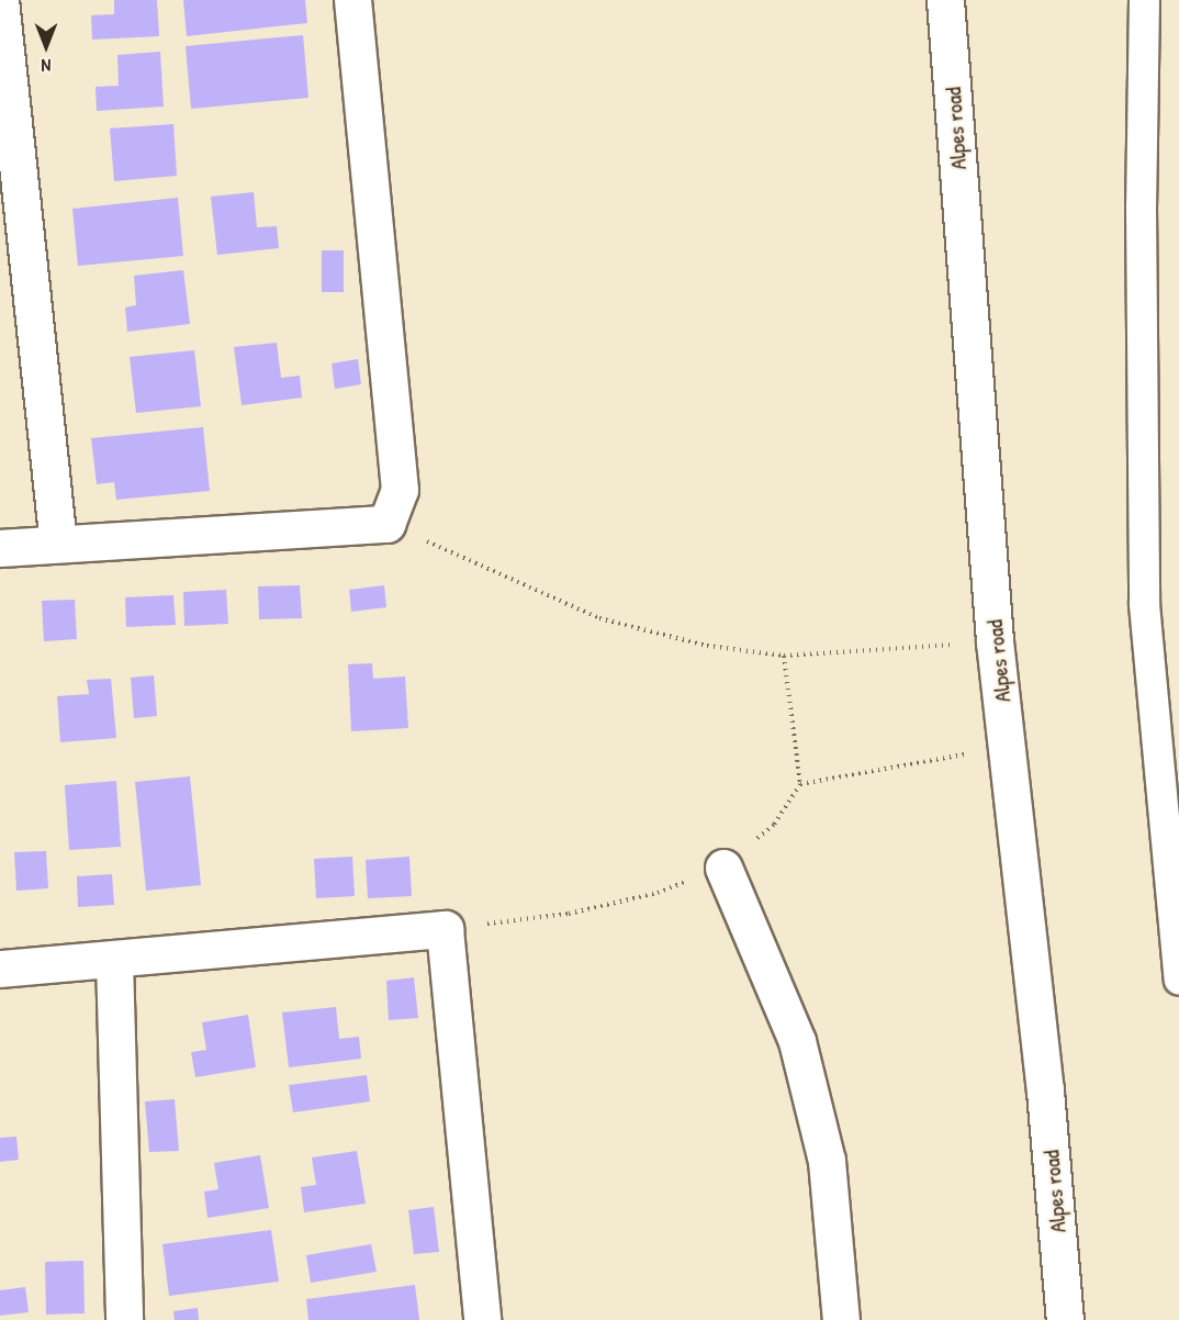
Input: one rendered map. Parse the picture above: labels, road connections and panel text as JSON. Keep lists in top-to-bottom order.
{
  "streets": {
    "street": ["Alpes road"]
  },
  "north": "bottom"
}
